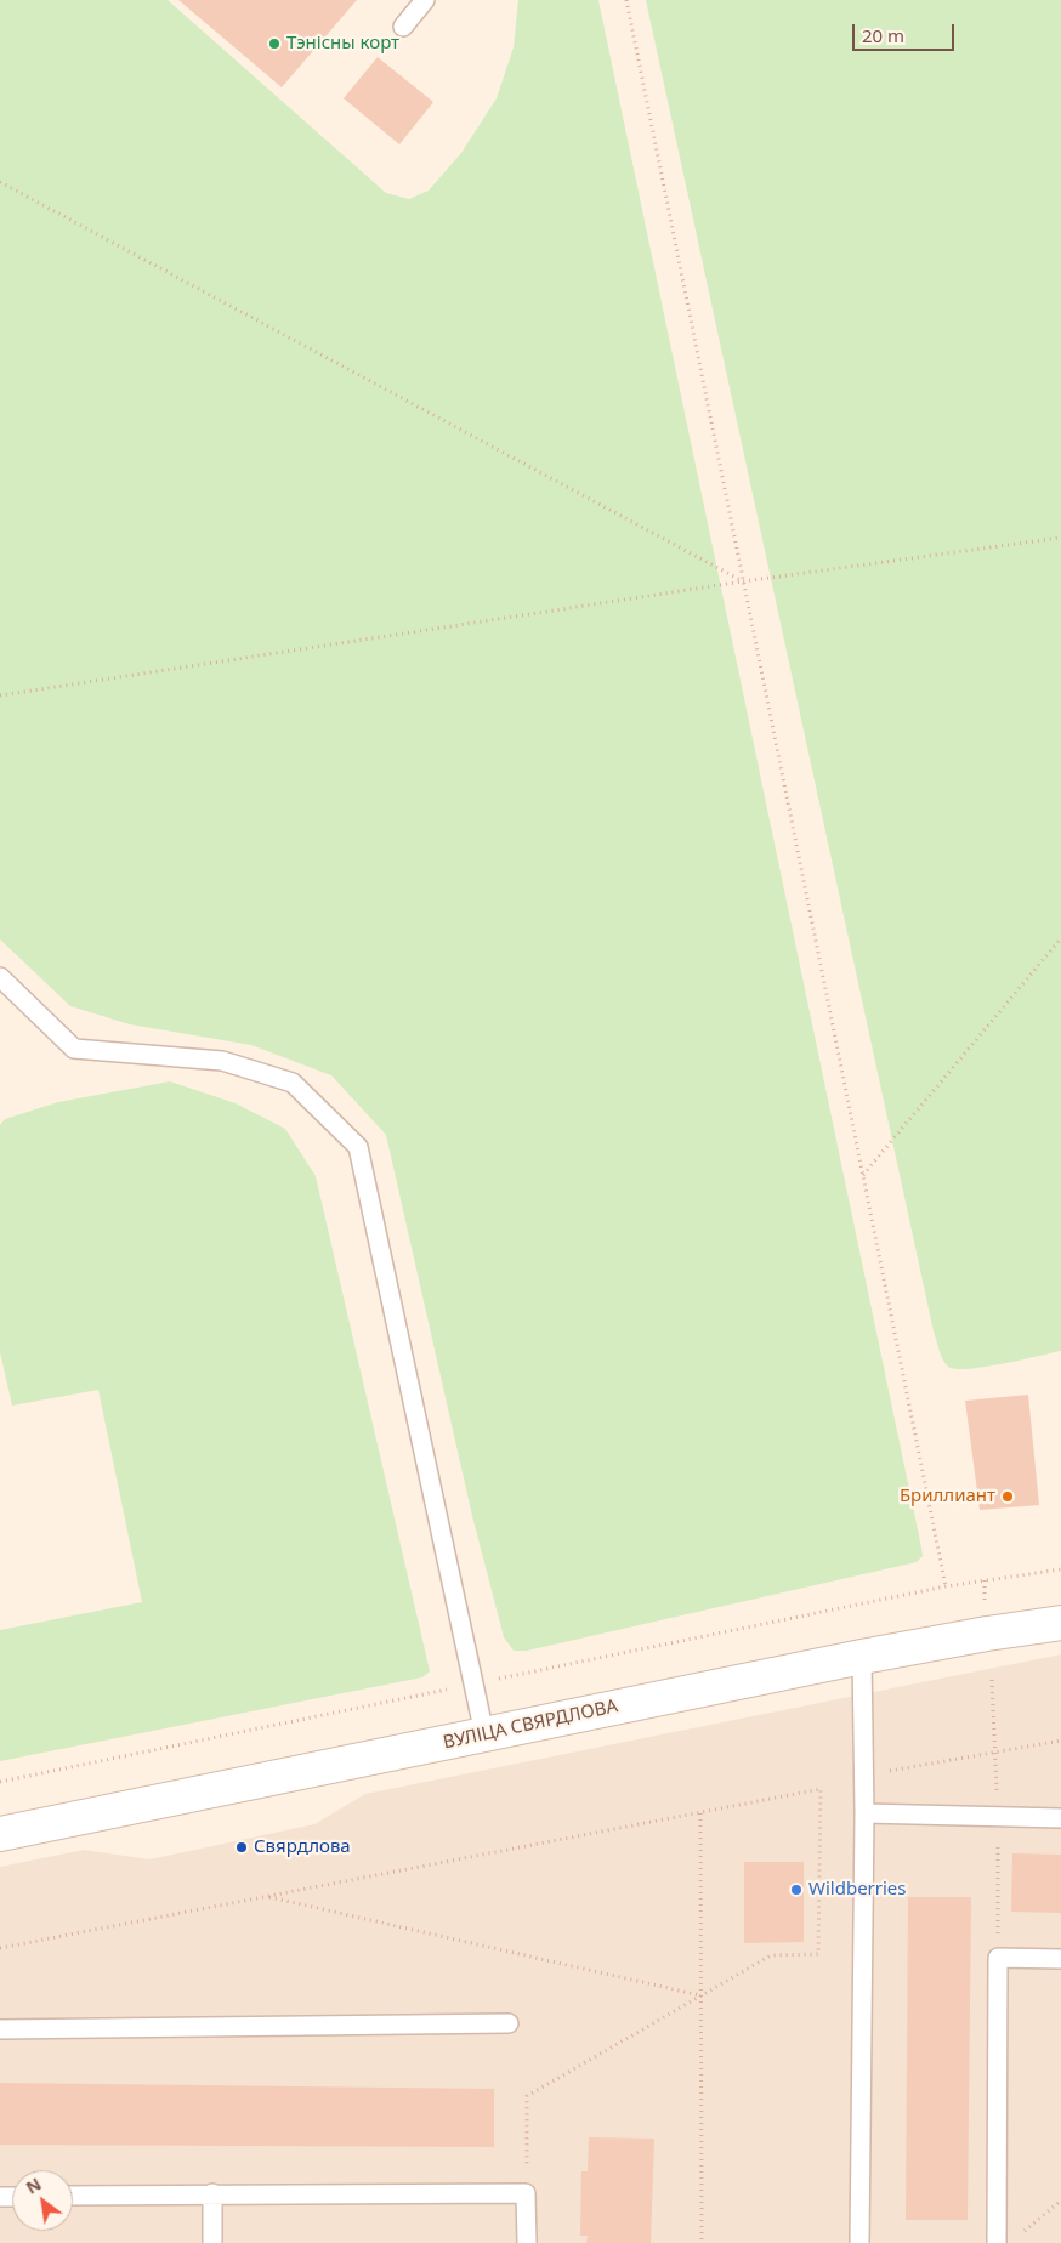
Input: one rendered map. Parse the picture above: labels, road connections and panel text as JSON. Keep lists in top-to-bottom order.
{
  "streets": {
    "main road": ["ВУЛІЦА СВЯРДЛОВА"]
  },
  "places": [
    "Тэнісны корт",
    "Бриллиант",
    "Свярдлова",
    "Wildberries"
  ],
  "scale_bar": "20 m",
  "north": "top left"
}
